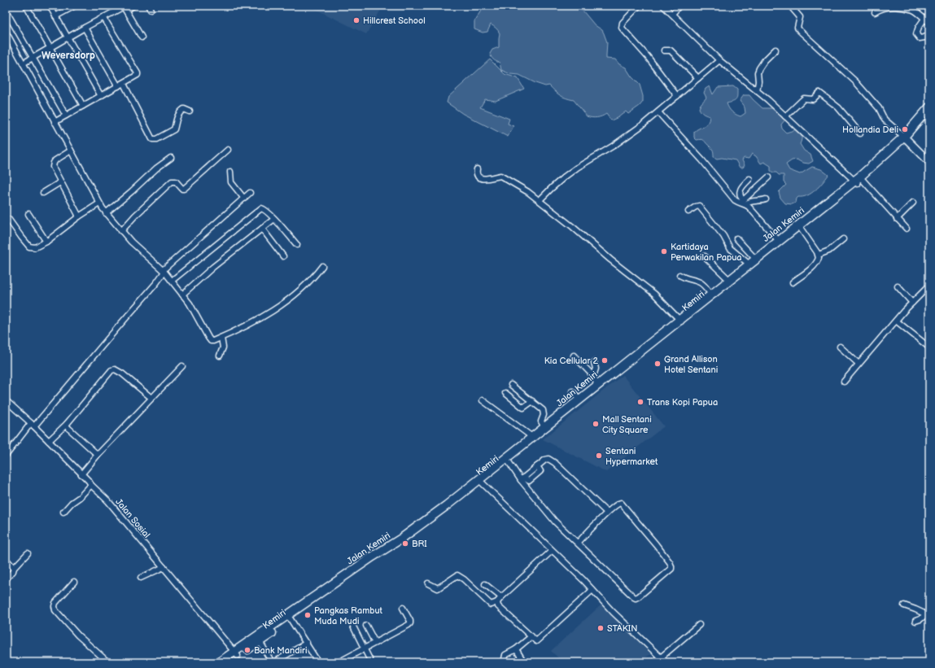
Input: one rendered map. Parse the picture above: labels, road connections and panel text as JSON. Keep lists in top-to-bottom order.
{
  "streets": {
    "highway": ["Jalan Kemiri", "Kemiri"],
    "street": ["Jalan Sosial"]
  },
  "crossings": [
    ["Jalan Kemiri", "Kemiri"],
    ["Jalan Kemiri", "Jalan Sosial"],
    ["Kemiri", "Jalan Sosial"]
  ],
  "districts": ["Weversdorp"],
  "places": [
    "Hillcrest School",
    "Hollandia Deli",
    "Kartidaya Perwakilan Papua",
    "Kia Cellular 2",
    "Grand Allison Hotel Sentani",
    "Trans Kopi Papua",
    "Mall Sentani City Square",
    "Sentani Hypermarket",
    "BRI",
    "Pangkas Rambut Muda Mudi",
    "STAKIN",
    "Bank Mandiri"
  ]
}
